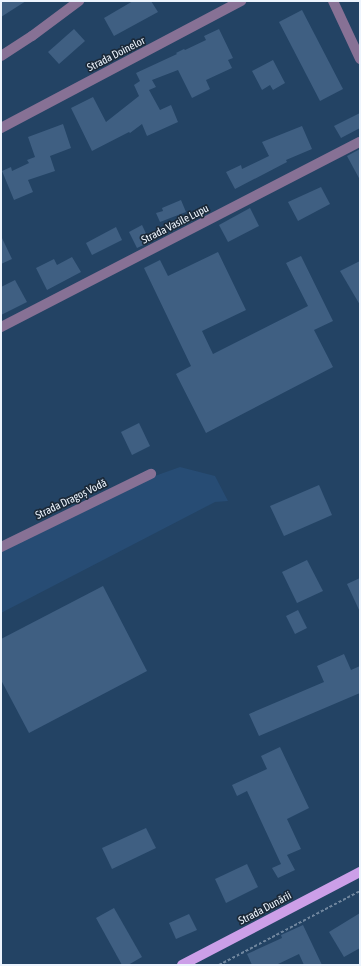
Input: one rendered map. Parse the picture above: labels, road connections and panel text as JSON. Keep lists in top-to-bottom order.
{
  "streets": {
    "main road": ["Strada Dunării"],
    "street": ["Strada Doinelor", "Strada Vasile Lupu", "Strada Dragoș Vodă"]
  }
}
